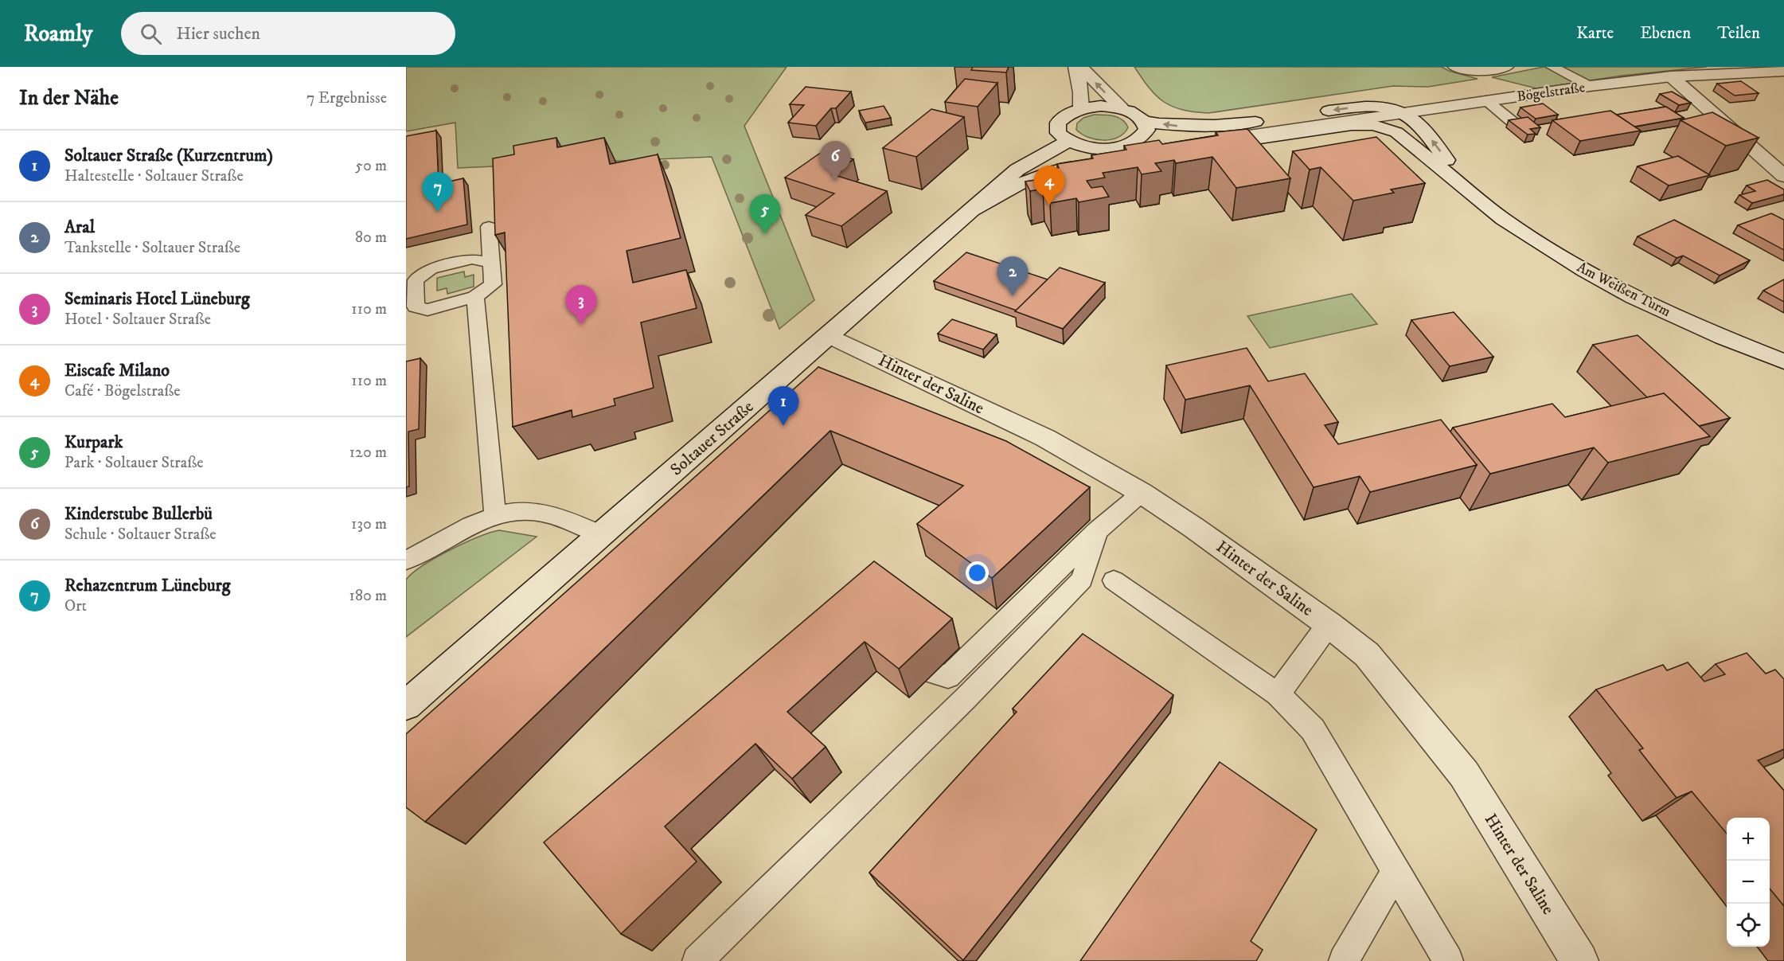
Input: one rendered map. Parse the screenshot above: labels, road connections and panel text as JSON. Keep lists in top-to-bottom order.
{
  "streets": {
    "main road": [
      "Bögelstraße",
      "Am Weißen Turm",
      "Hinter der Saline",
      "Soltauer Straße"
    ]
  },
  "crossings": [
    ["Bögelstraße", "Am Weißen Turm"],
    ["Hinter der Saline", "Soltauer Straße"]
  ],
  "page": {
    "header": "Roamly",
    "search": "Hier suchen",
    "nav": ["Karte", "Ebenen", "Teilen"],
    "heading": ["In der Nähe", "7 Ergebnisse"],
    "list": [
      {
        "mark": "1",
        "name": "Soltauer Straße (Kurzentrum)",
        "note": "Haltestelle · Soltauer Straße",
        "value": "50 m"
      },
      {
        "mark": "2",
        "name": "Aral",
        "note": "Tankstelle · Soltauer Straße",
        "value": "80 m"
      },
      {
        "mark": "3",
        "name": "Seminaris Hotel Lüneburg",
        "note": "Hotel · Soltauer Straße",
        "value": "110 m"
      },
      {
        "mark": "4",
        "name": "Eiscafe Milano",
        "note": "Café · Bögelstraße",
        "value": "110 m"
      },
      {
        "mark": "5",
        "name": "Kurpark",
        "note": "Park · Soltauer Straße",
        "value": "120 m"
      },
      {
        "mark": "6",
        "name": "Kinderstube Bullerbü",
        "note": "Schule · Soltauer Straße",
        "value": "130 m"
      },
      {
        "mark": "7",
        "name": "Rehazentrum Lüneburg",
        "note": "Ort",
        "value": "180 m"
      }
    ],
    "pins": [
      "6",
      "4",
      "7",
      "5",
      "2",
      "3",
      "1"
    ],
    "map_buttons": ["+", "−"]
  }
}
